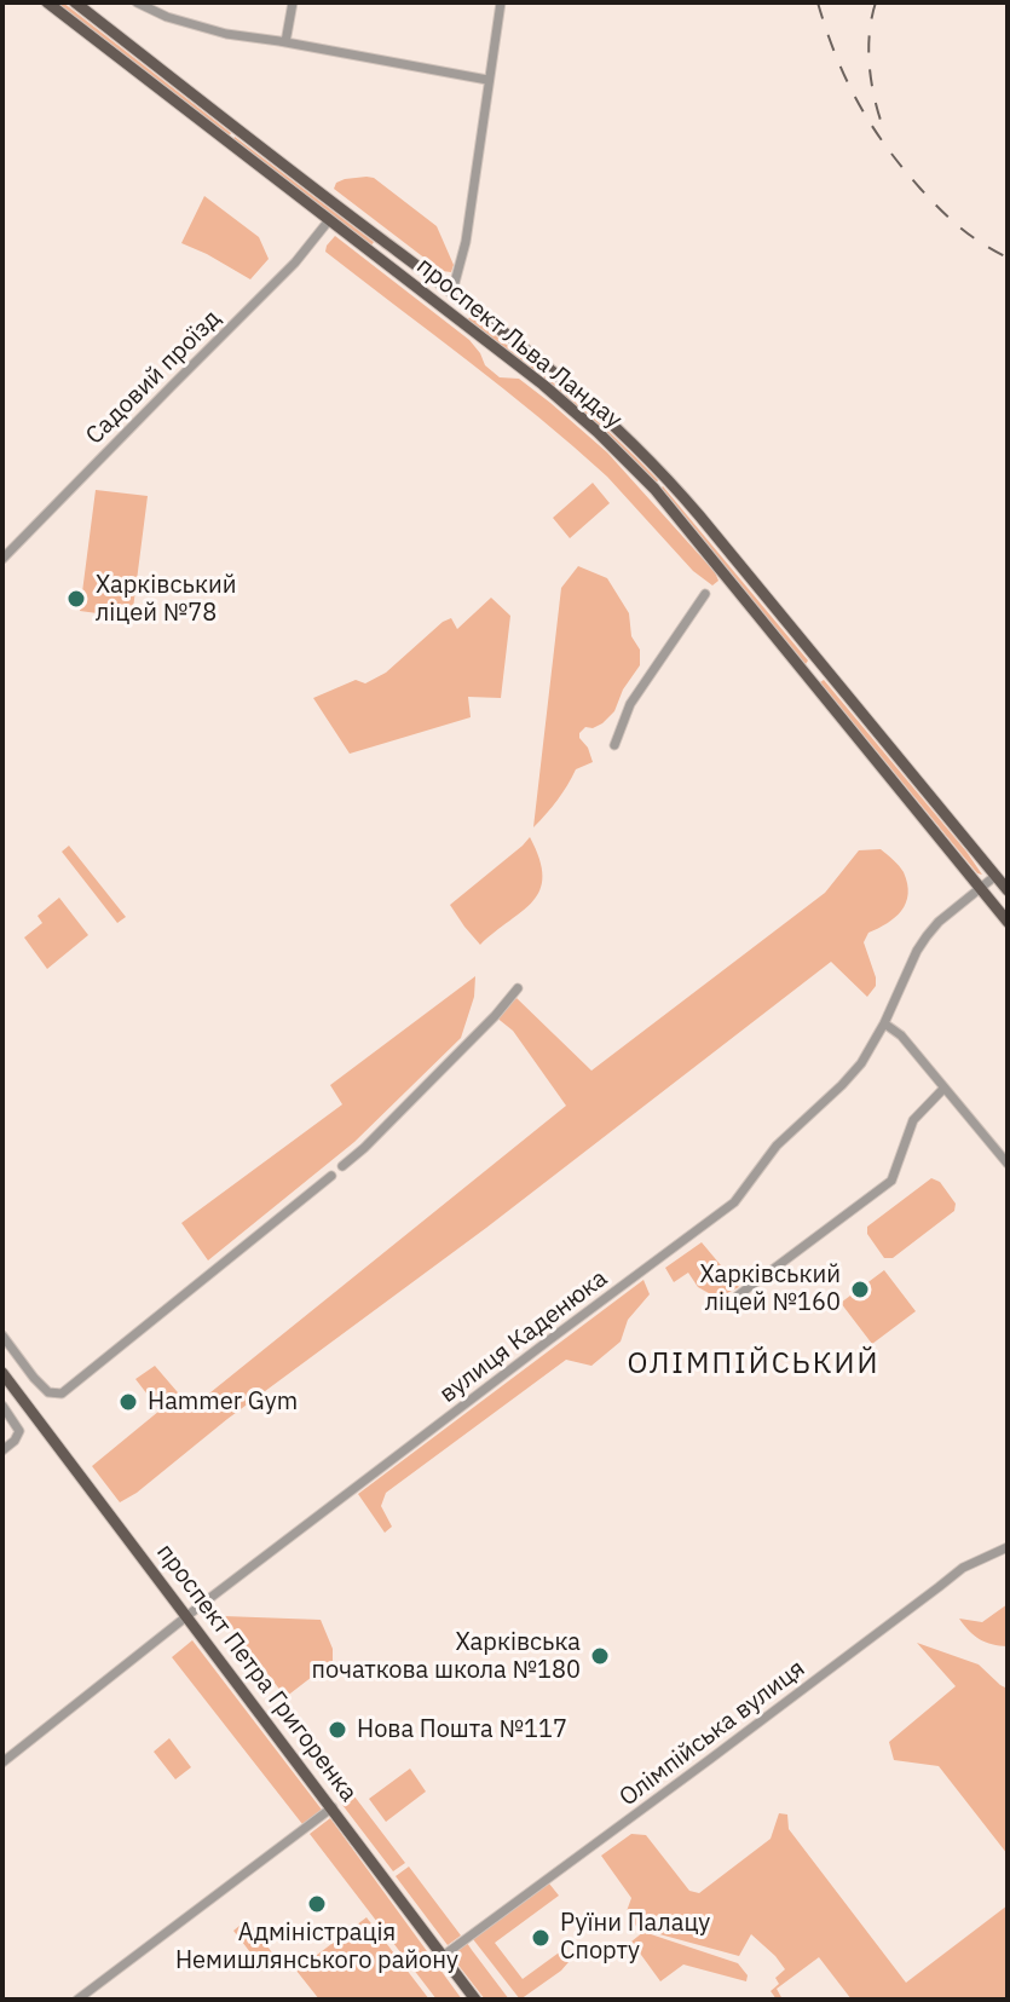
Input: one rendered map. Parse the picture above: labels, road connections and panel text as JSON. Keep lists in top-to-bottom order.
{
  "streets": {
    "main road": ["проспект Льва Ландау", "проспект Петра Григоренка"],
    "street": ["Садовий проїзд", "вулиця Каденюка", "Олімпійська вулиця"]
  },
  "crossings": [
    ["проспект Льва Ландау", "Садовий проїзд"],
    ["проспект Льва Ландау", "вулиця Каденюка"],
    ["вулиця Каденюка", "проспект Петра Григоренка"],
    ["проспект Петра Григоренка", "Олімпійська вулиця"]
  ],
  "districts": ["ОЛІМПІЙСЬКИЙ"],
  "places": [
    "Харківський ліцей №78",
    "Харківський ліцей №160",
    "Hammer Gym",
    "Харківська початкова школа №180",
    "Нова Пошта №117",
    "Адміністрація Немишлянського району",
    "Руїни Палацу Спорту"
  ]
}
